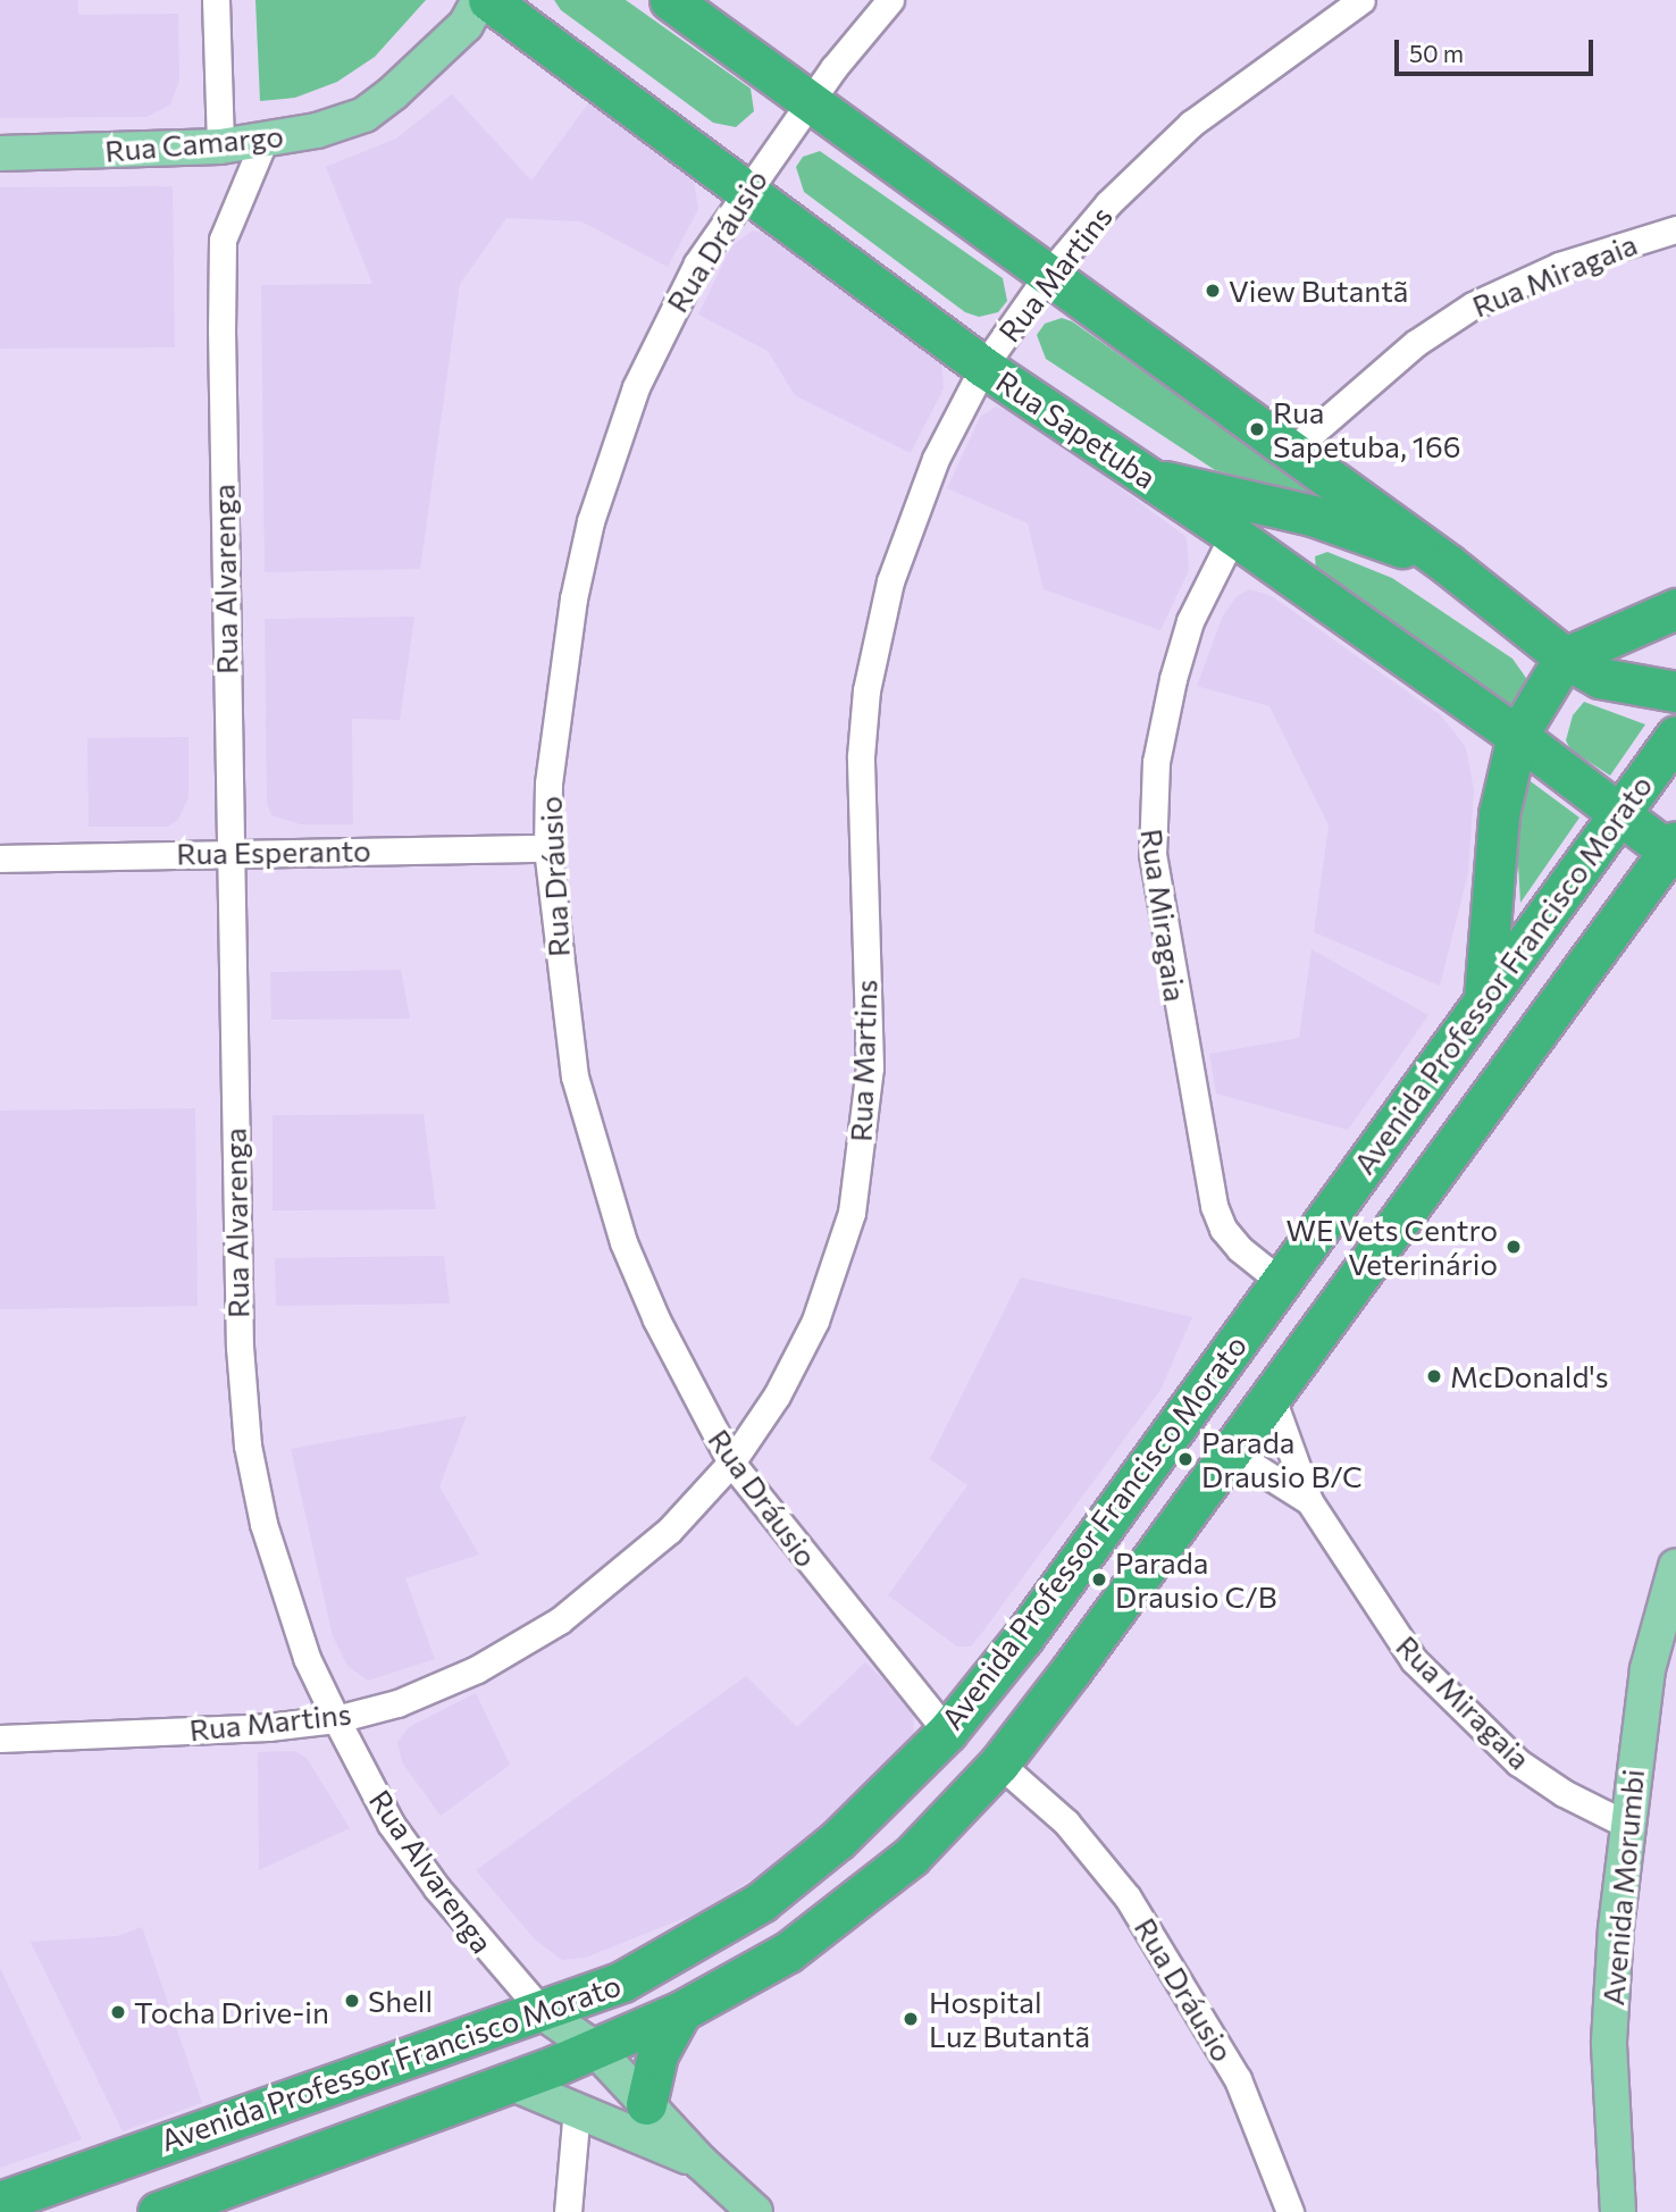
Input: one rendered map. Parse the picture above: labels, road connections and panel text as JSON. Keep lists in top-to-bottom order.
{
  "streets": {
    "highway": ["Rua Sapetuba", "Avenida Professor Francisco Morato"],
    "main road": ["Rua Camargo", "Rua Alvarenga", "Avenida Morumbi"],
    "street": [
      "Rua Dráusio",
      "Rua Martins",
      "Rua Miragaia",
      "Rua Esperanto"
    ]
  },
  "crossings": [
    ["Rua Camargo", "Rua Alvarenga"],
    ["Rua Dráusio", "Rua Martins"],
    ["Rua Dráusio", "Rua Sapetuba"],
    ["Rua Dráusio", "Rua Esperanto"],
    ["Rua Dráusio", "Avenida Professor Francisco Morato"],
    ["Rua Martins", "Rua Sapetuba"],
    ["Rua Martins", "Rua Alvarenga"],
    ["Rua Miragaia", "Rua Sapetuba"],
    ["Rua Miragaia", "Avenida Professor Francisco Morato"],
    ["Rua Miragaia", "Avenida Morumbi"],
    ["Rua Sapetuba", "Avenida Professor Francisco Morato"],
    ["Rua Alvarenga", "Rua Esperanto"],
    ["Rua Alvarenga", "Avenida Professor Francisco Morato"]
  ],
  "places": [
    "View Butantã",
    "Rua Sapetuba, 166",
    "WE Vets Centro Veterinário",
    "McDonald's",
    "Parada Drausio B/C",
    "Parada Drausio C/B",
    "Shell",
    "Tocha Drive-in",
    "Hospital Luz Butantã"
  ],
  "scale_bar": "50 m"
}
